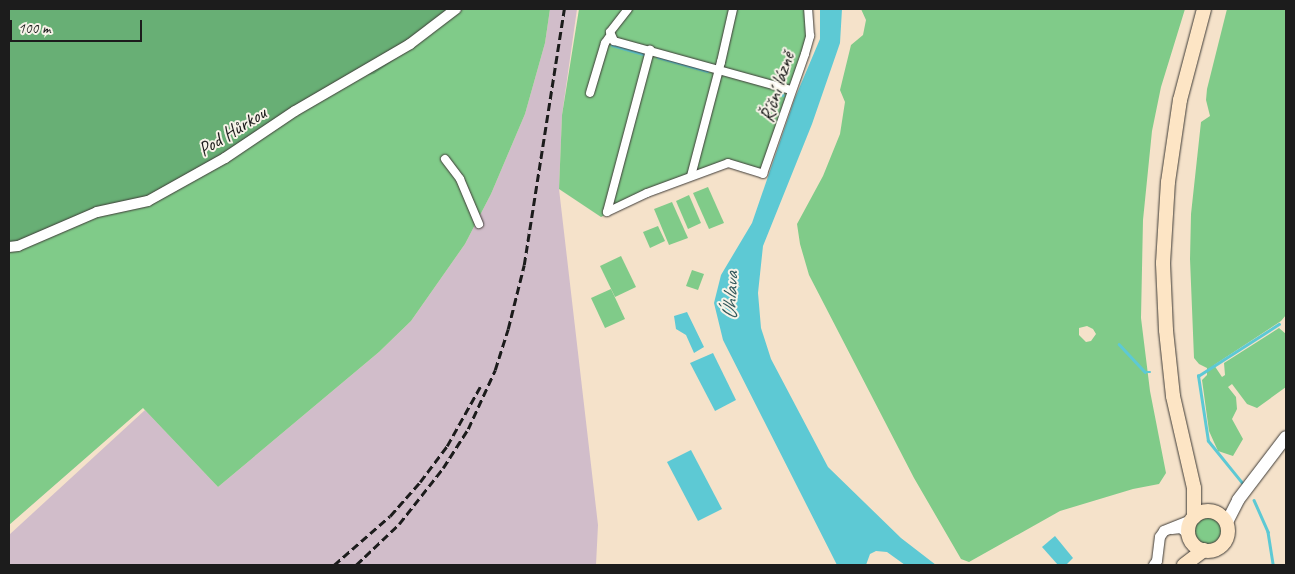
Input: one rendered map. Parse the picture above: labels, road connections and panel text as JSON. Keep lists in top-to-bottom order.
{
  "streets": {
    "street": ["Říční lázně", "Pod Hůrkou"]
  },
  "water": ["Úhlava"],
  "scale_bar": "100 m"
}
